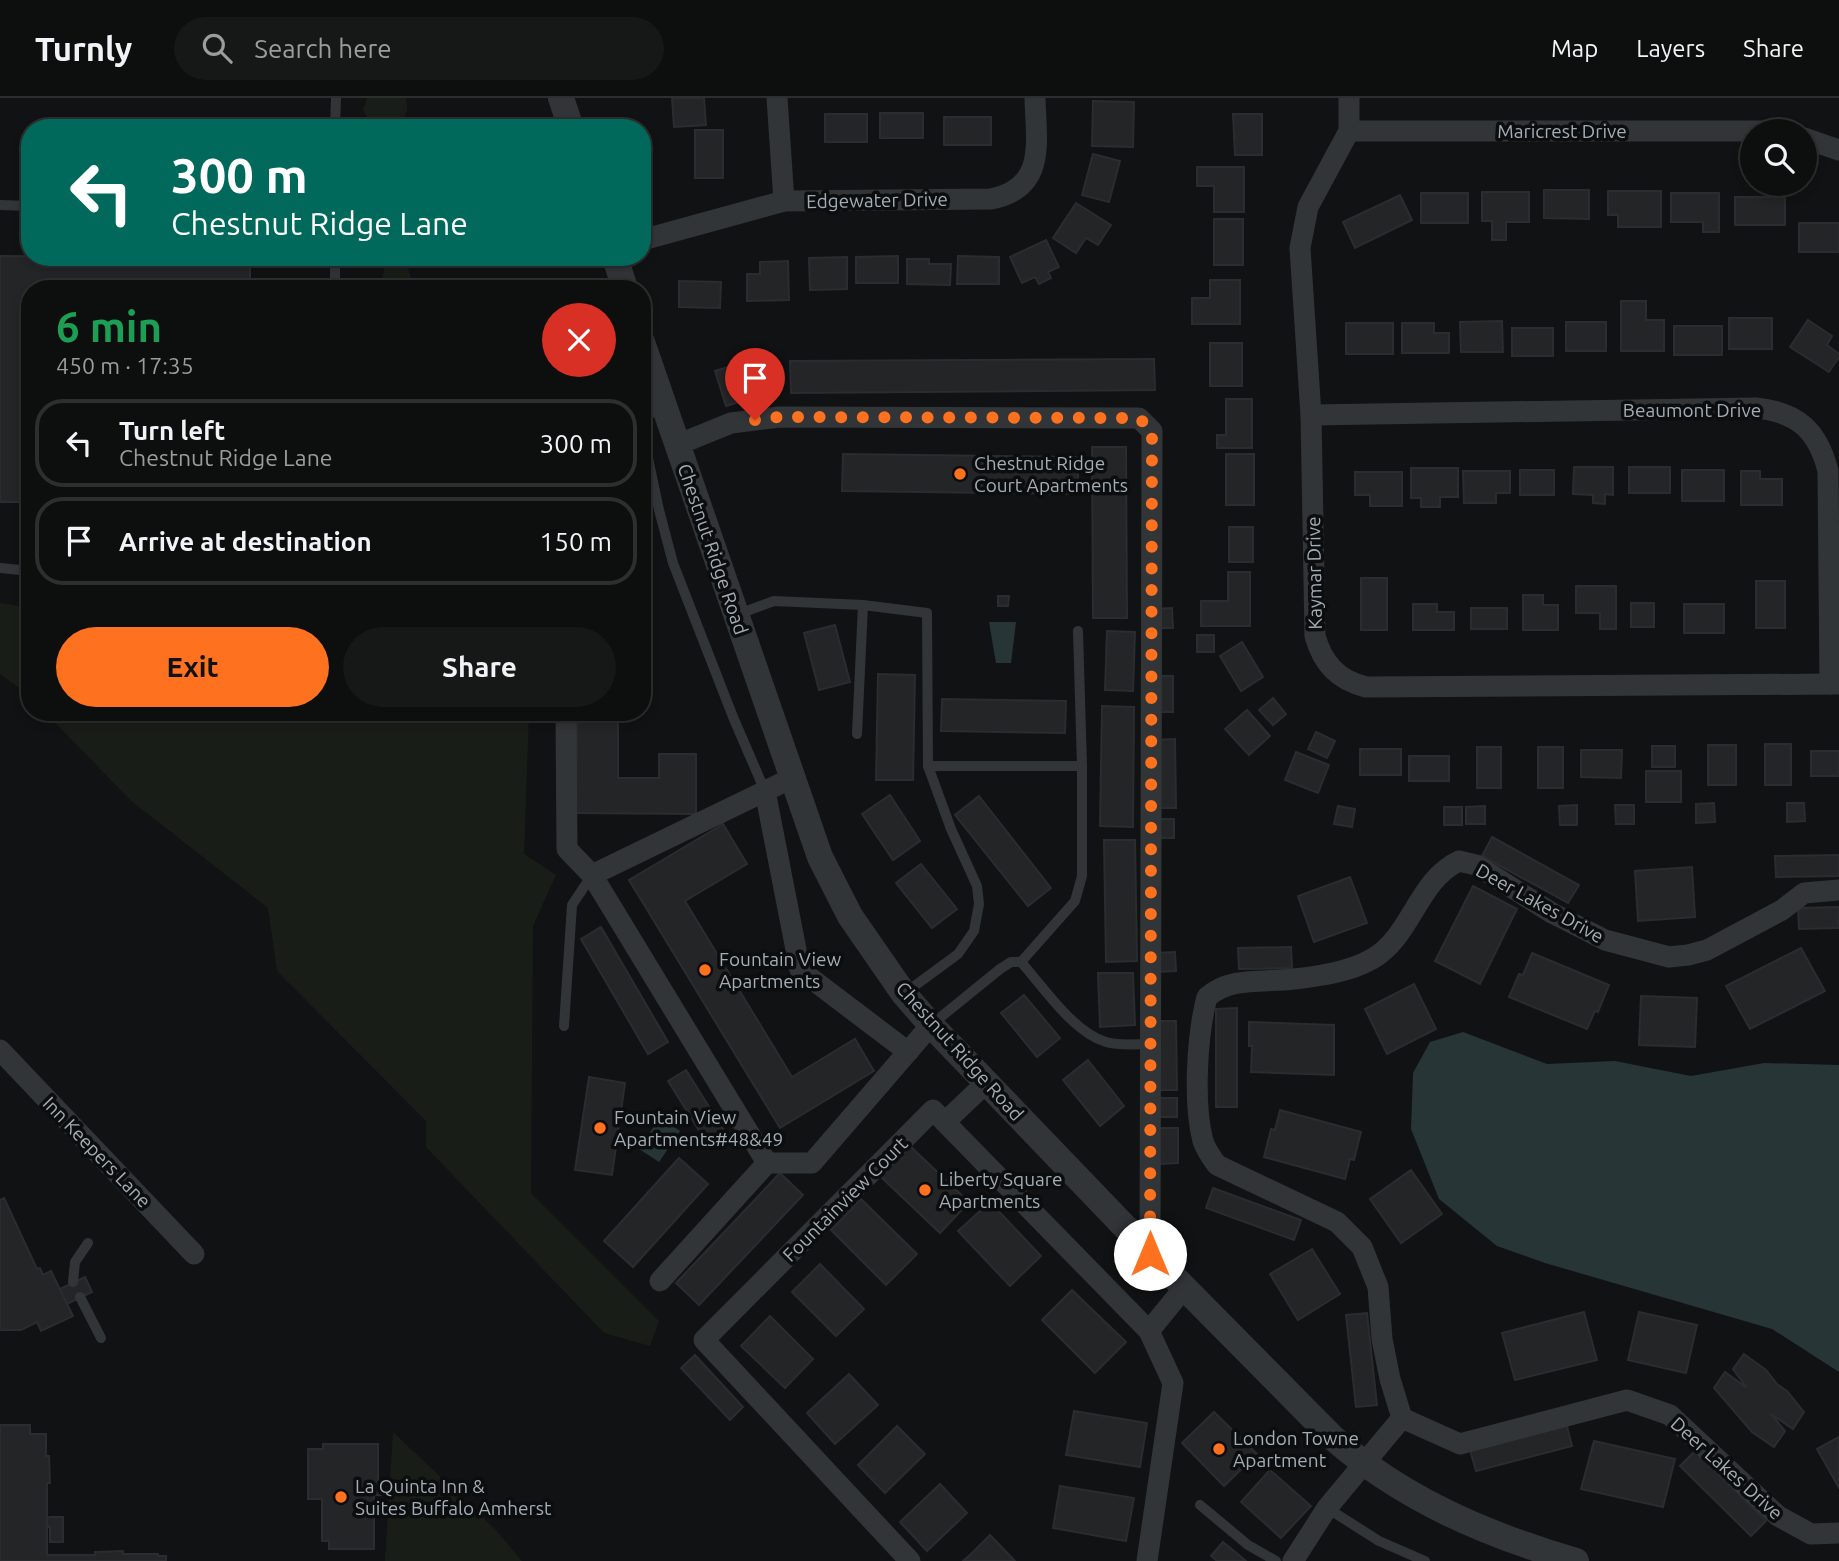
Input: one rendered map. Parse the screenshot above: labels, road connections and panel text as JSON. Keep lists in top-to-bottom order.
{
  "streets": {
    "street": [
      "Maricrest Drive",
      "Edgewater Drive",
      "Beaumont Drive",
      "Chestnut Ridge Road",
      "Kaymar Drive",
      "Deer Lakes Drive",
      "Inn Keepers Lane",
      "Fountainview Court"
    ]
  },
  "crossings": [
    ["Maricrest Drive", "Kaymar Drive"],
    ["Beaumont Drive", "Kaymar Drive"]
  ],
  "places": [
    "Chestnut Ridge Court Apartments",
    "Fountain View Apartments",
    "Fountain View Apartments#48&49",
    "Liberty Square Apartments",
    "London Towne Apartment",
    "La Quinta Inn & Suites Buffalo Amherst"
  ],
  "page": {
    "header": "Turnly",
    "search": "Search here",
    "nav": ["Map", "Layers", "Share"],
    "turn": ["300 m", "Chestnut Ridge Lane"],
    "heading": ["6 min", "450 m · 17:35"],
    "list": [
      {
        "name": "Turn left",
        "note": "Chestnut Ridge Lane",
        "value": "300 m"
      },
      {
        "name": "Arrive at destination",
        "value": "150 m"
      }
    ],
    "buttons": ["Exit", "Share"]
  }
}
